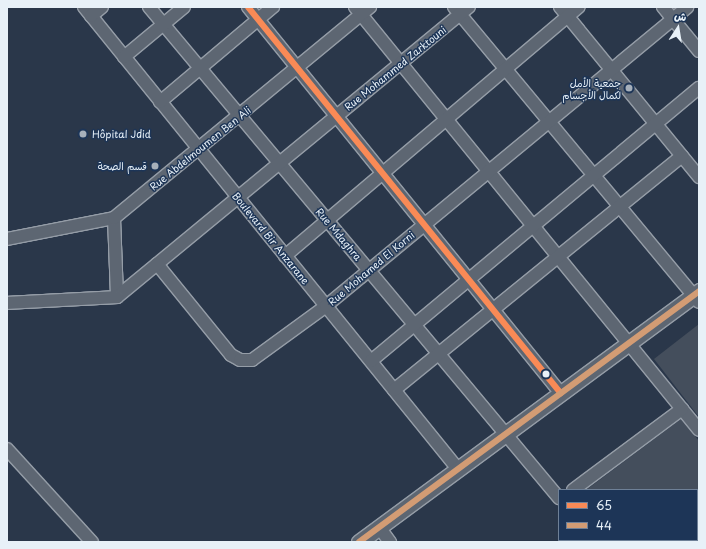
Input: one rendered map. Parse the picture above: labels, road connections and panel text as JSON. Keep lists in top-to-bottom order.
{
  "streets": {
    "street": [
      "Rue Mohammed Zarktouni",
      "Rue Abdelmoumen Ben Ali",
      "Rue Mdaghra",
      "Boulevard Bir Anzarane",
      "Rue Mohamed El Korni"
    ]
  },
  "crossings": [
    ["Rue Mohammed Zarktouni", "Rue Mdaghra"],
    ["Rue Mohammed Zarktouni", "Boulevard Bir Anzarane"],
    ["Rue Mohammed Zarktouni", "Rue Mohamed El Korni"],
    ["Rue Abdelmoumen Ben Ali", "Rue Mdaghra"],
    ["Rue Abdelmoumen Ben Ali", "Boulevard Bir Anzarane"],
    ["Rue Mdaghra", "Rue Mohamed El Korni"],
    ["Boulevard Bir Anzarane", "Rue Mohamed El Korni"]
  ],
  "places": ["جمعية الأمل لكمال الأجسام", "Hôpital Jdid", "قسم الصحة"],
  "lines": ["transit line 65", "transit line 44"],
  "legend": ["65", "44"],
  "north": "top"
}
